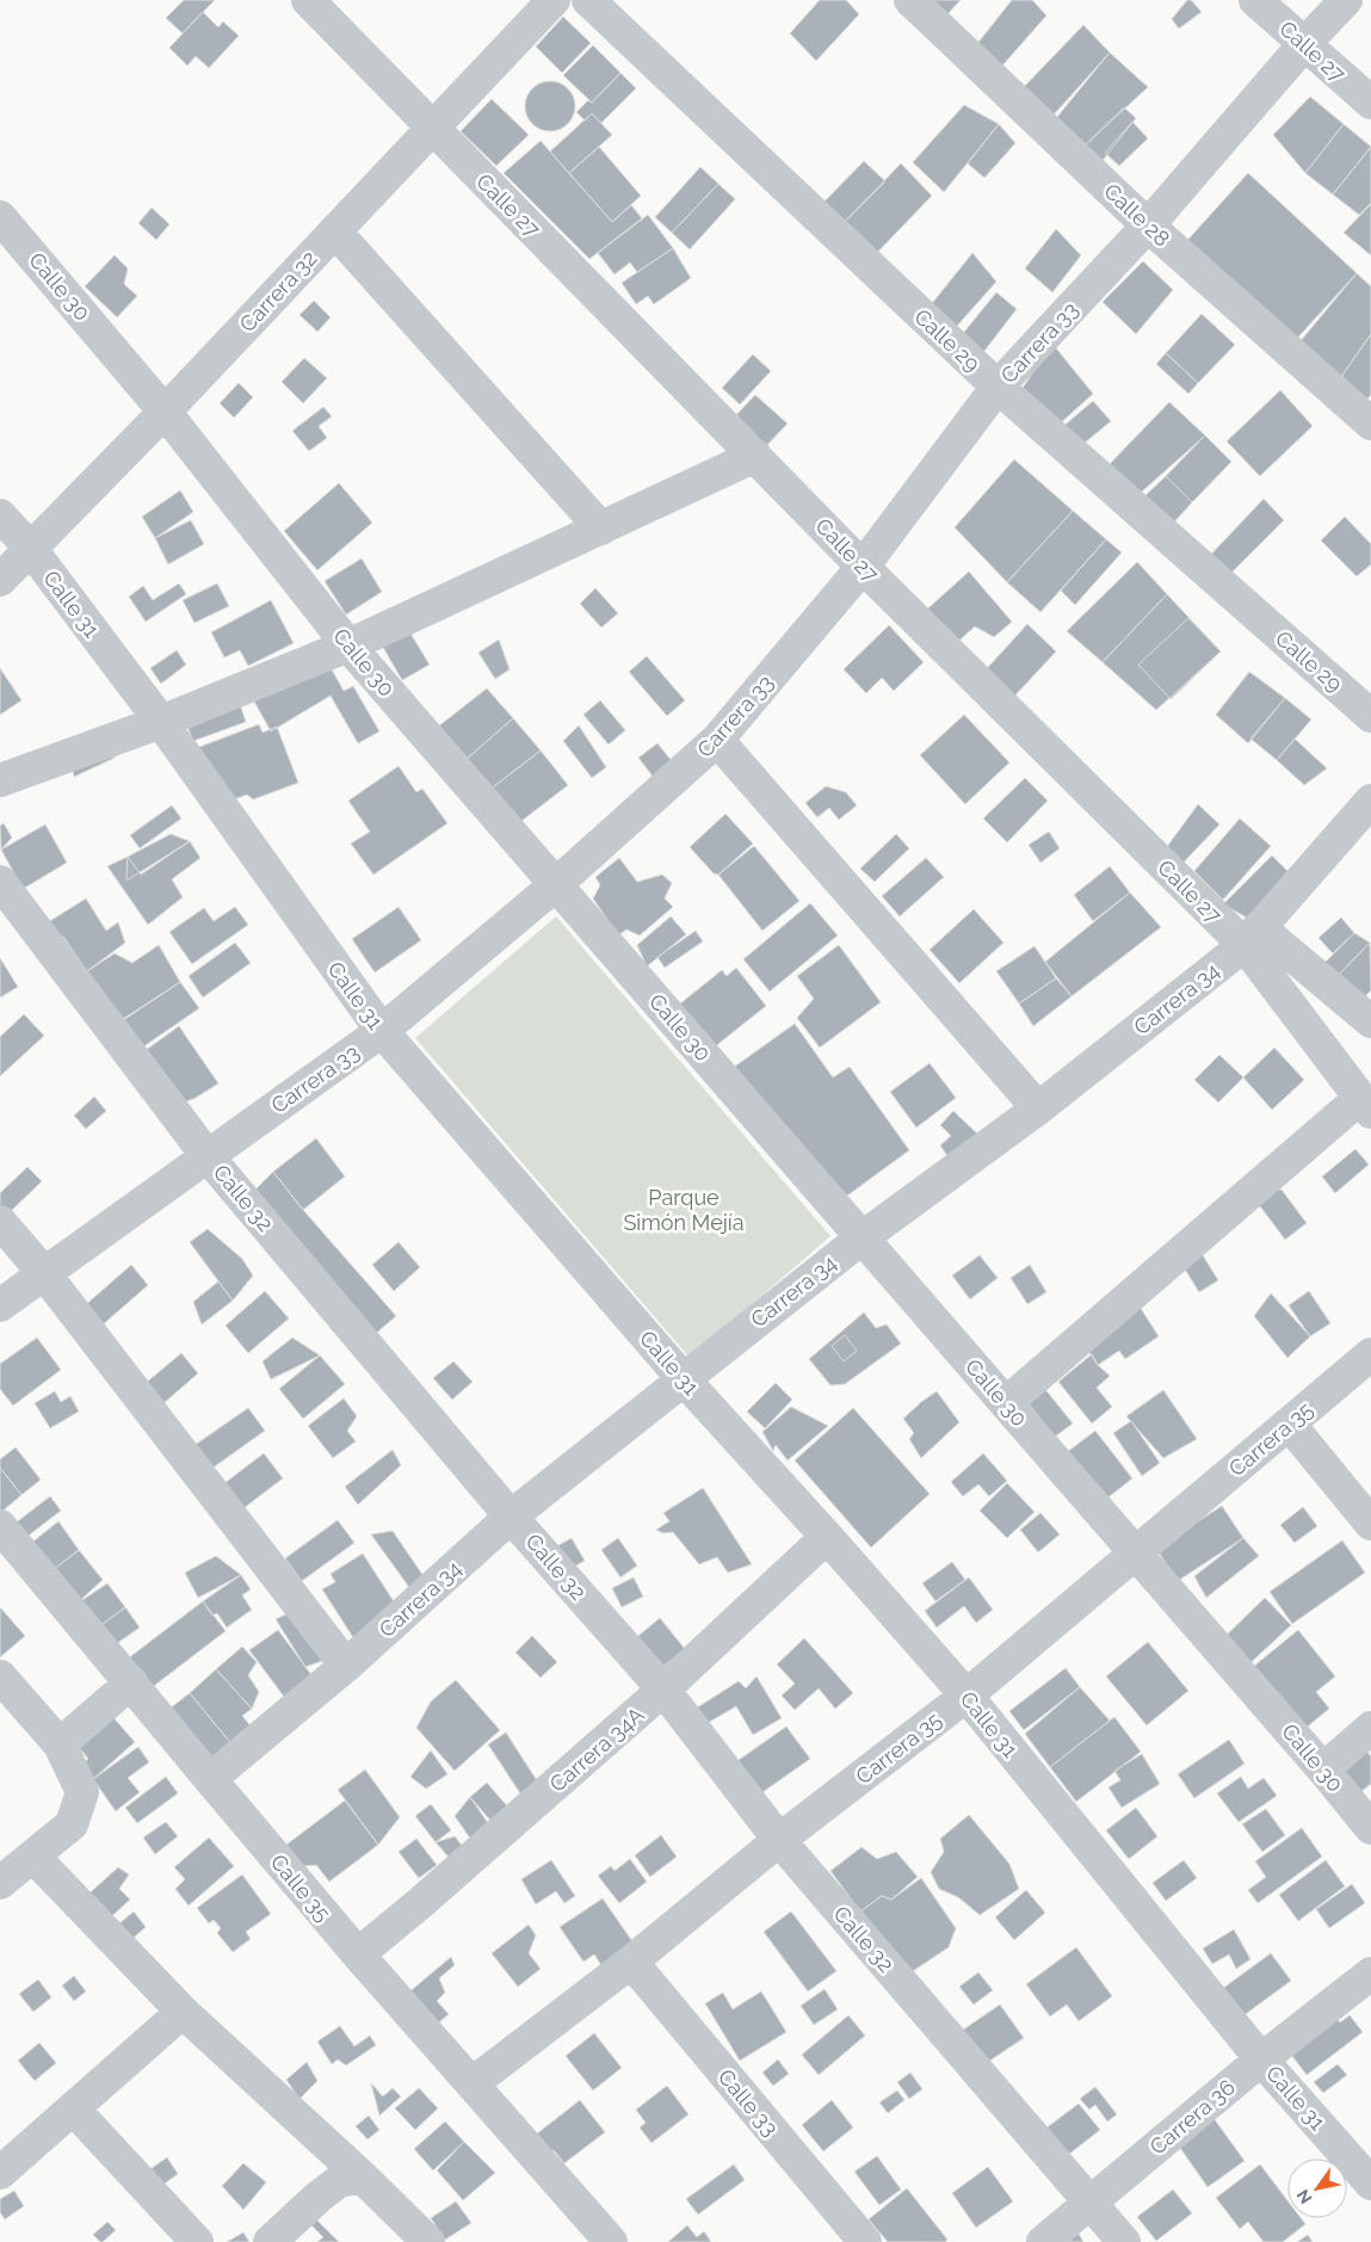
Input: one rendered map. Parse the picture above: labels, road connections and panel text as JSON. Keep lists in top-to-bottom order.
{
  "streets": {
    "street": [
      "Calle 27",
      "Calle 28",
      "Calle 30",
      "Carrera 32",
      "Calle 29",
      "Carrera 33",
      "Calle 31",
      "Carrera 34",
      "Calle 32",
      "Carrera 35",
      "Carrera 34A",
      "Calle 35",
      "Calle 33",
      "Carrera 36"
    ]
  },
  "crossings": [
    ["Calle 27", "Carrera 32"],
    ["Calle 27", "Carrera 33"],
    ["Calle 27", "Carrera 34"],
    ["Calle 28", "Carrera 33"],
    ["Calle 30", "Carrera 32"],
    ["Calle 30", "Carrera 33"],
    ["Calle 30", "Carrera 34"],
    ["Calle 30", "Carrera 35"],
    ["Carrera 32", "Calle 31"],
    ["Calle 29", "Carrera 33"],
    ["Carrera 33", "Calle 31"],
    ["Carrera 33", "Calle 32"],
    ["Calle 31", "Carrera 34"],
    ["Calle 31", "Carrera 35"],
    ["Calle 31", "Carrera 34A"],
    ["Calle 31", "Carrera 36"],
    ["Carrera 34", "Calle 32"],
    ["Carrera 34", "Calle 35"],
    ["Calle 32", "Carrera 35"],
    ["Calle 32", "Carrera 34A"],
    ["Calle 32", "Carrera 36"],
    ["Carrera 35", "Calle 35"],
    ["Carrera 35", "Calle 33"],
    ["Carrera 34A", "Calle 35"]
  ],
  "parks": ["Parque Simón Mejía"],
  "north": "bottom left"
}
